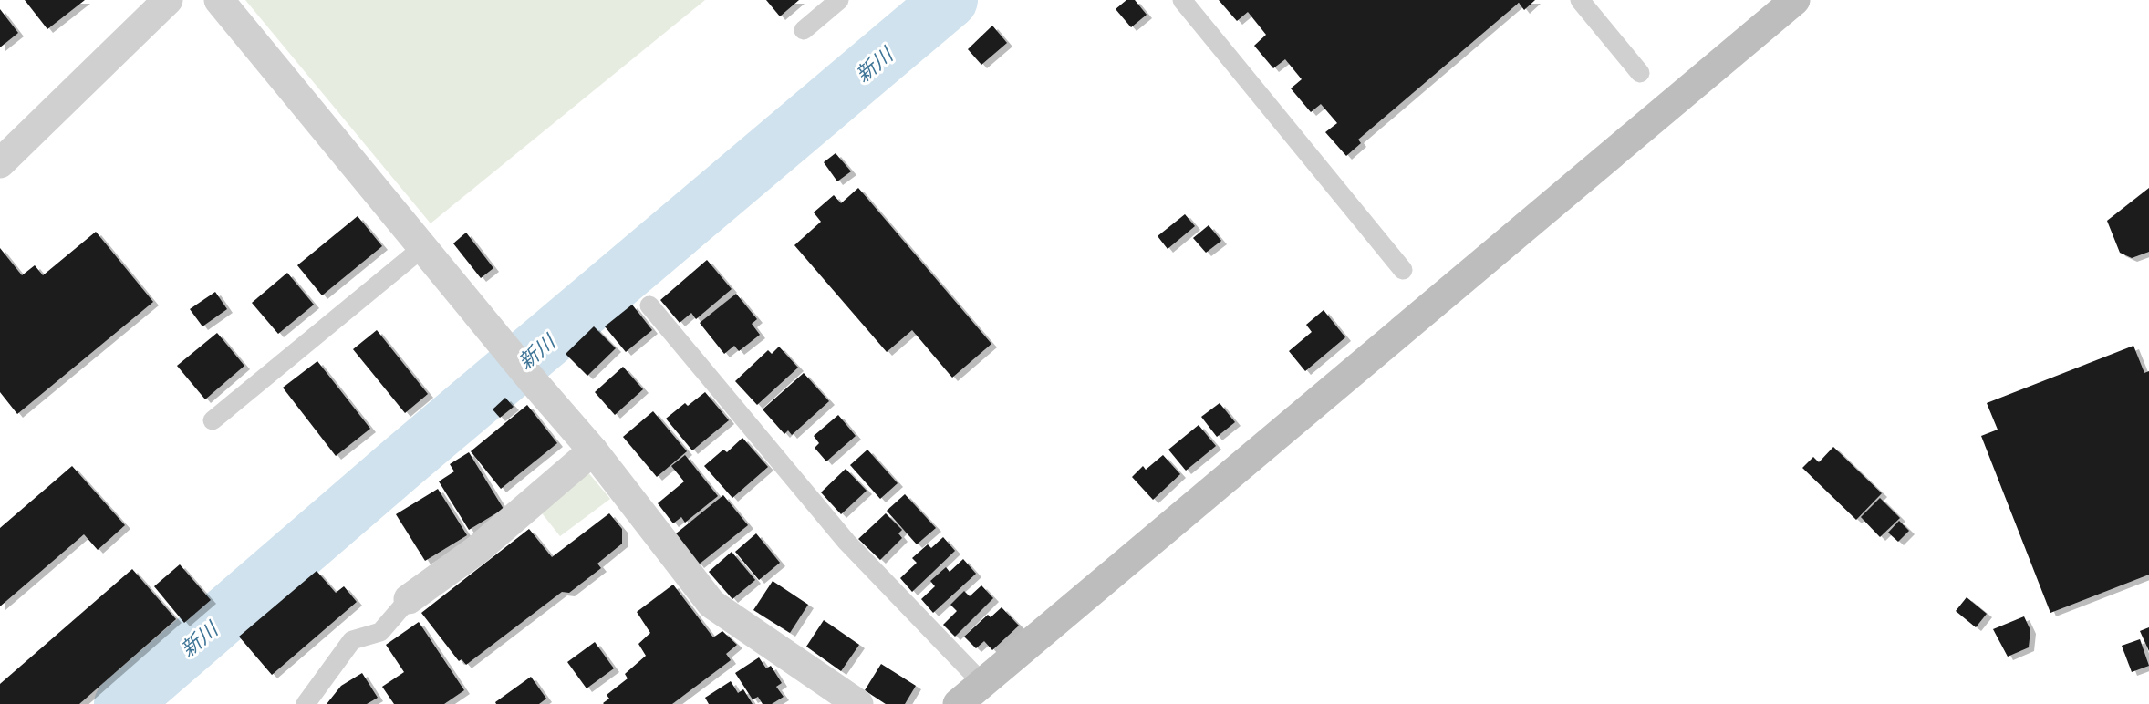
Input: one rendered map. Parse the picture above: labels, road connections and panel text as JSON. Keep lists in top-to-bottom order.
{
  "water": ["新川"]
}
